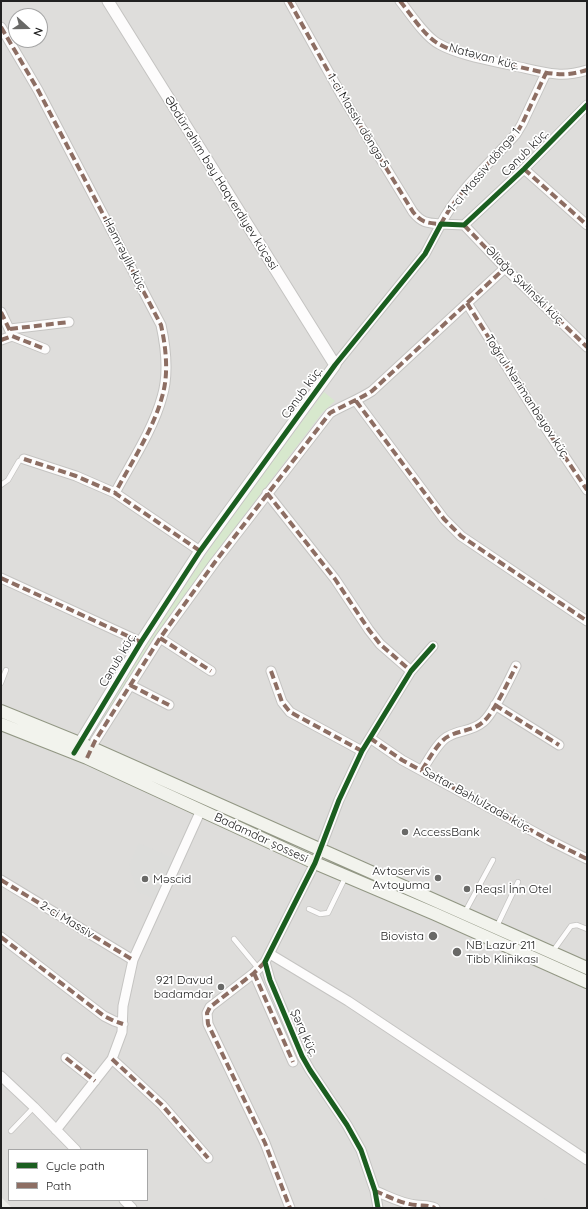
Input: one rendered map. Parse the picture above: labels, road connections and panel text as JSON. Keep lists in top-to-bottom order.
{
  "streets": {
    "main road": ["Badamdar şossesi"],
    "street": [
      "Natəvan küç.",
      "1-ci Massiv döngə 5",
      "Cənub küç.",
      "1-ci Massiv döngə 1",
      "Əbdürrəhim bəy Haqverdiyev küçəsi",
      "Həmrəylik küç.",
      "Əliağa Şıxlinski küç.",
      "Toğrul Nərimanbəyov küç.",
      "Səttar Bəhlulzadə küç.",
      "2-ci Massiv",
      "Şərq küç."
    ]
  },
  "crossings": [
    ["Natəvan küç.", "1-ci Massiv döngə 1"],
    ["1-ci Massiv döngə 5", "Cənub küç."],
    ["1-ci Massiv döngə 5", "1-ci Massiv döngə 1"],
    ["Cənub küç.", "1-ci Massiv döngə 1"],
    ["Cənub küç.", "Əbdürrəhim bəy Haqverdiyev küçəsi"],
    ["Cənub küç.", "Əliağa Şıxlinski küç."],
    ["Cənub küç.", "Toğrul Nərimanbəyov küç."],
    ["Cənub küç.", "Badamdar şossesi"]
  ],
  "places": [
    "AccessBank",
    "Avtoservis Avtoyuma",
    "Məscid",
    "Reqsl İnn Otel",
    "Biovista",
    "NB Lazur 211 Tibb Klinikası",
    "921 Davud badamdar"
  ],
  "legend": ["Cycle path", "Path"],
  "north": "right"
}
